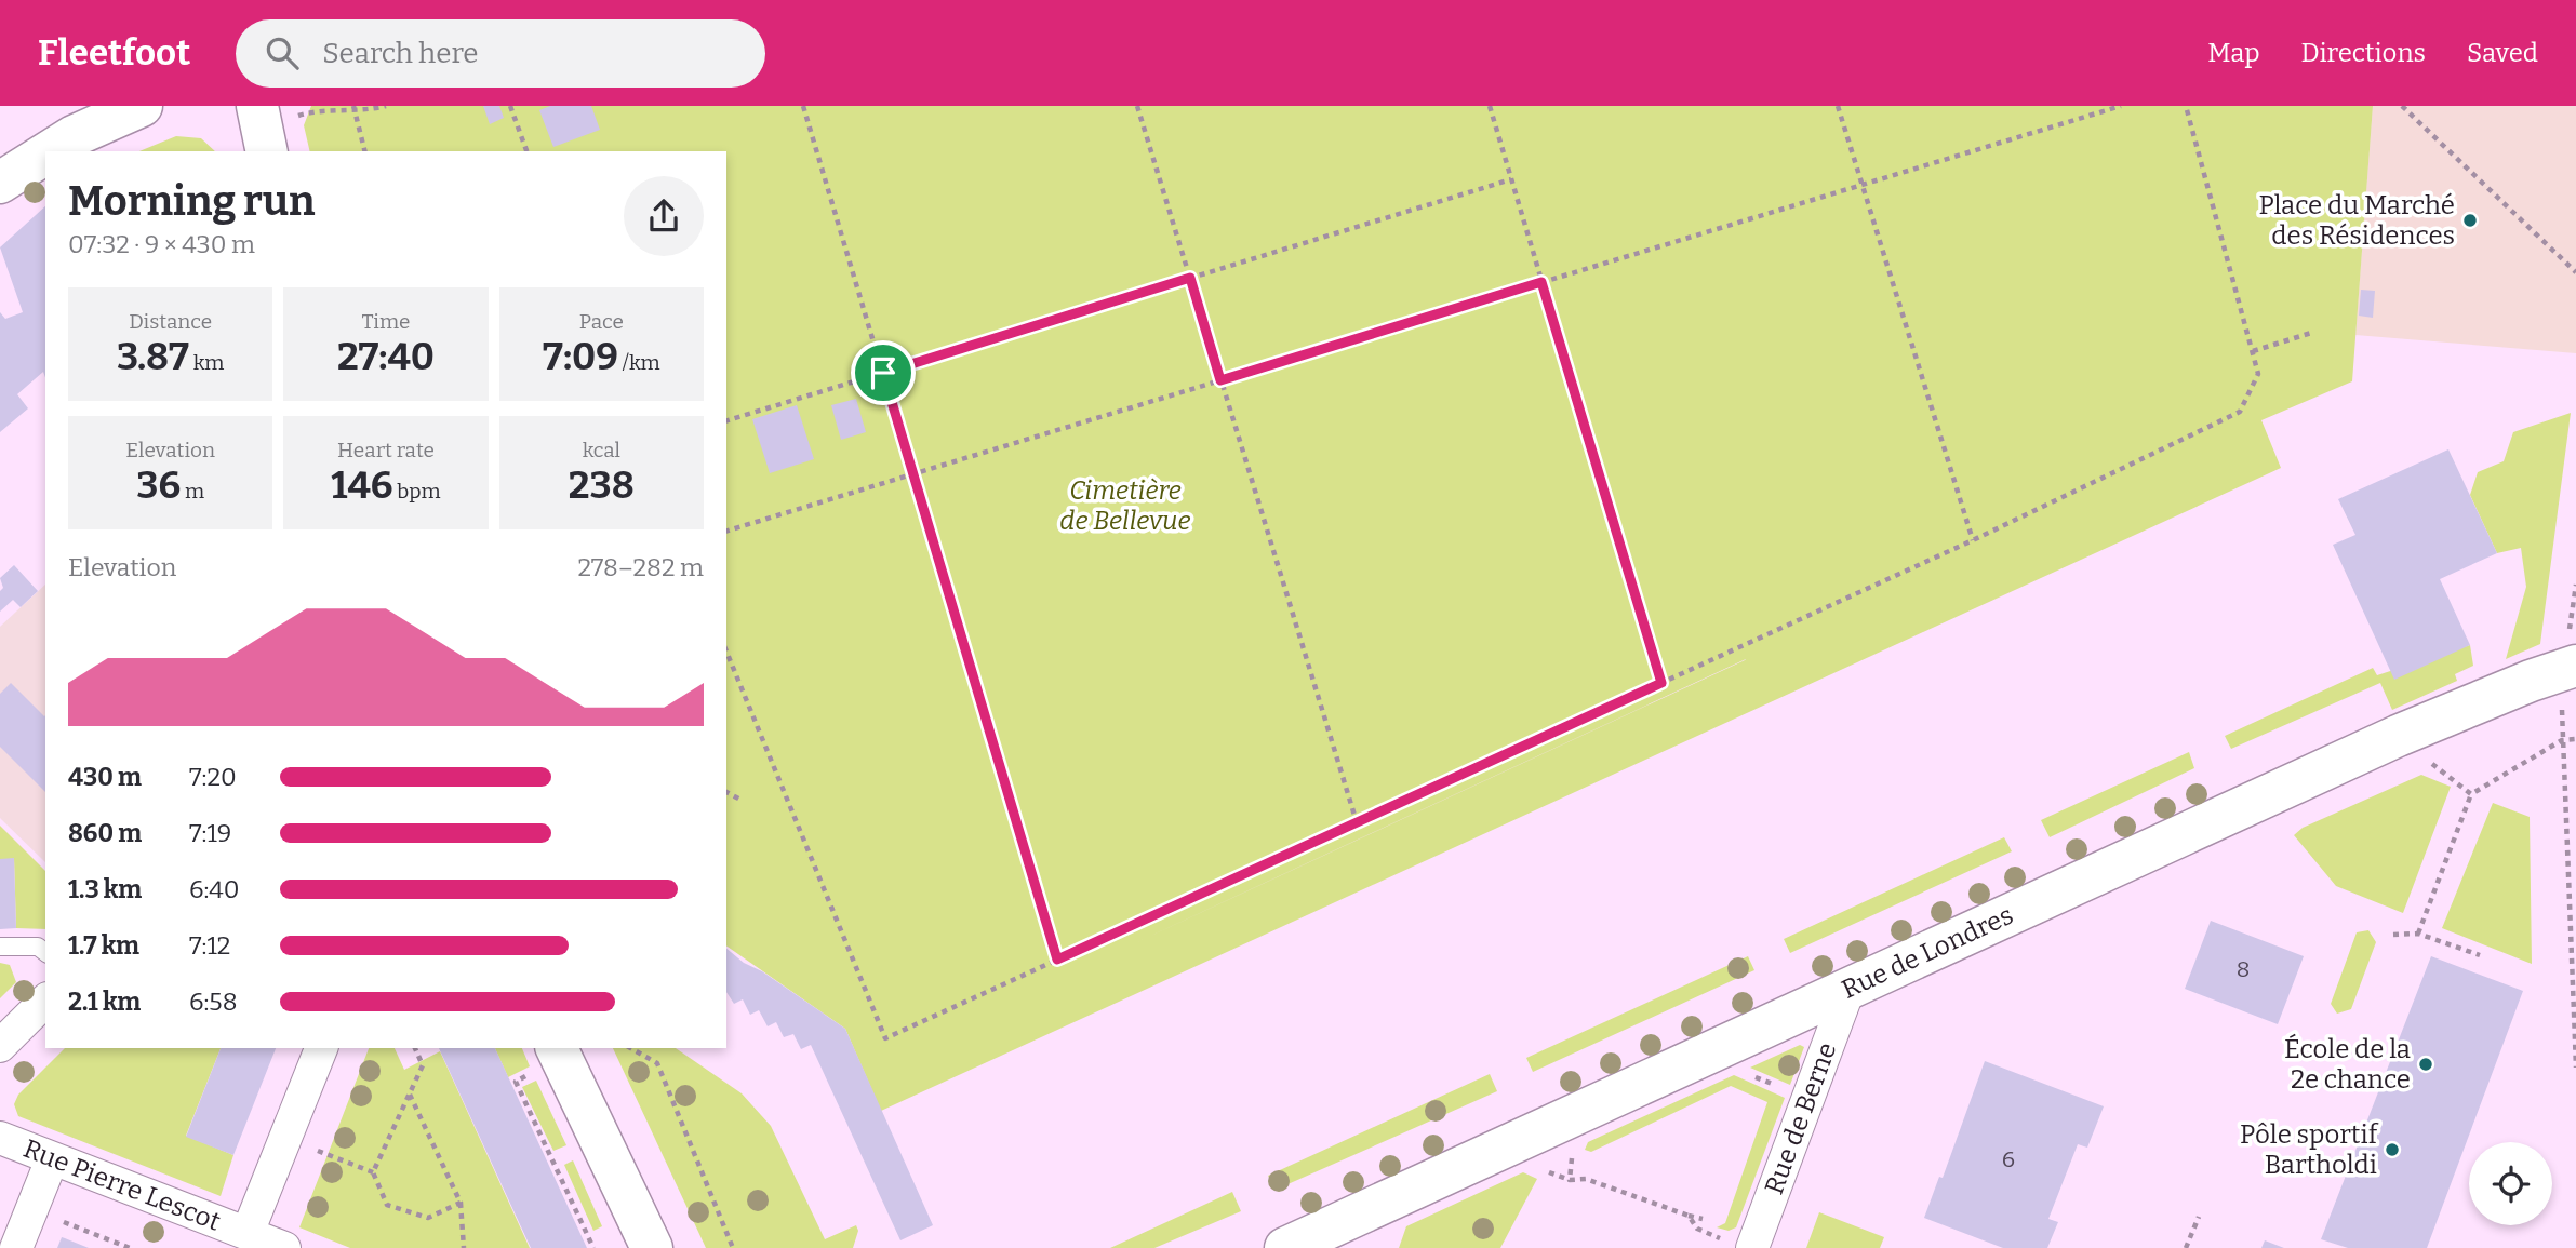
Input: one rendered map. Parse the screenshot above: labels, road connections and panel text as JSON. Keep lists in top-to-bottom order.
{
  "streets": {
    "street": ["Rue de Londres", "Rue de Berne", "Rue Pierre Lescot"]
  },
  "crossings": [
    ["Rue de Londres", "Rue de Berne"]
  ],
  "parks": ["Cimetière de Bellevue"],
  "places": ["Place du Marché des Résidences", "École de la 2e chance", "Pôle sportif Bartholdi"],
  "house_numbers": ["8", "6"],
  "page": {
    "header": "Fleetfoot",
    "search": "Search here",
    "nav": ["Map", "Directions", "Saved"],
    "heading": ["Morning run", "07:32 · 9 × 430 m"],
    "stats": [
      ["Distance", "3.87 km"],
      ["Time", "27:40"],
      ["Pace", "7:09 /km"],
      ["Elevation", "36 m"],
      ["Heart rate", "146 bpm"],
      ["kcal", "238"]
    ],
    "chart": ["Elevation", "278–282 m"],
    "list": [
      {
        "name": "430 m",
        "note": "7:20"
      },
      {
        "name": "860 m",
        "note": "7:19"
      },
      {
        "name": "1.3 km",
        "note": "6:40"
      },
      {
        "name": "1.7 km",
        "note": "7:12"
      },
      {
        "name": "2.1 km",
        "note": "6:58"
      }
    ]
  }
}
